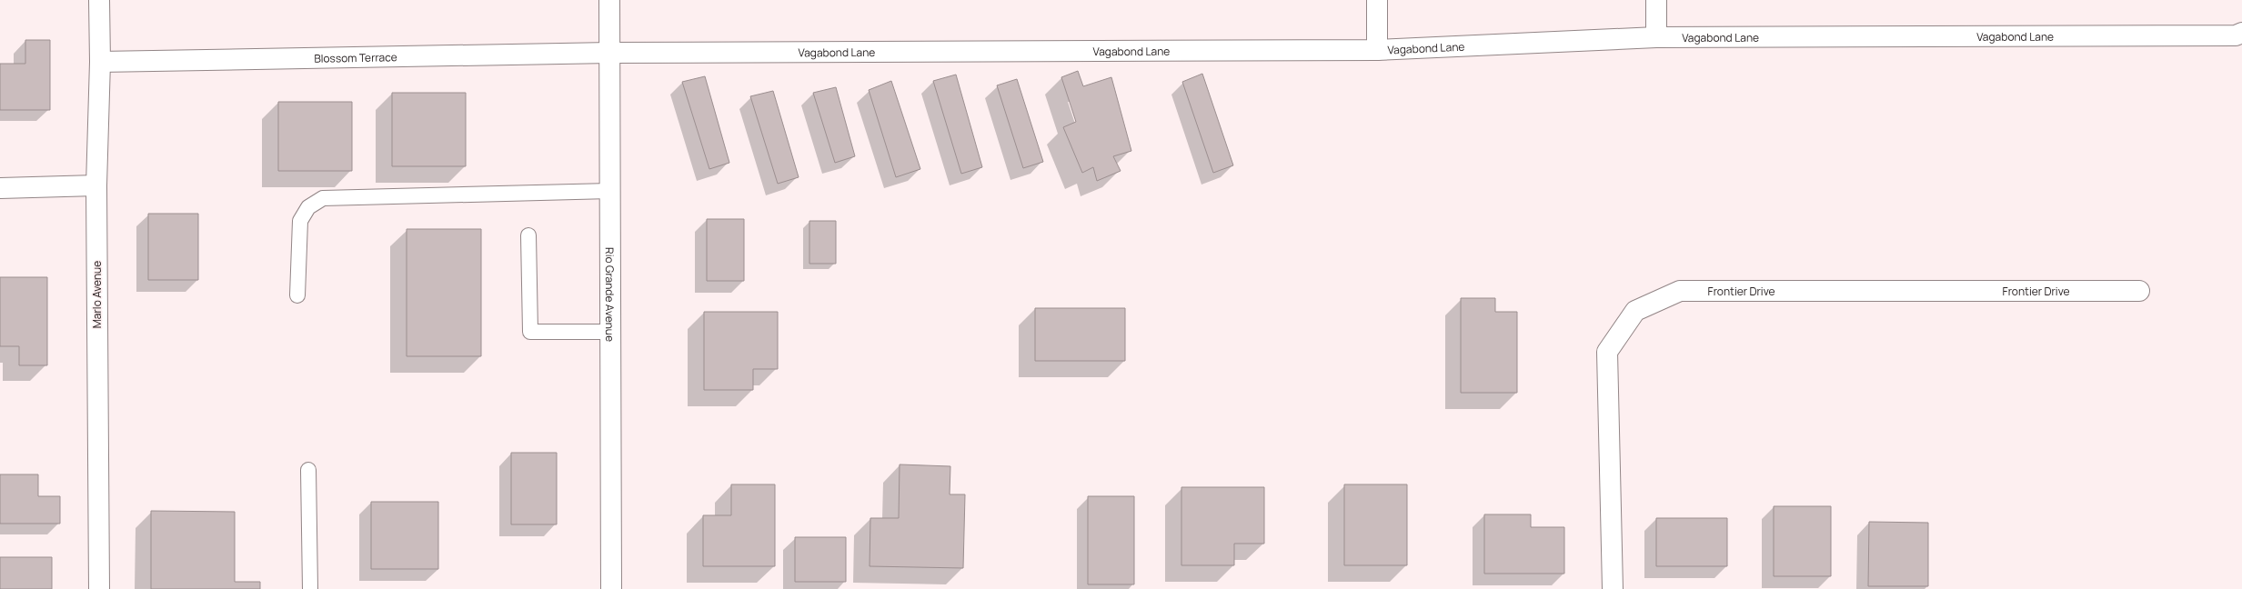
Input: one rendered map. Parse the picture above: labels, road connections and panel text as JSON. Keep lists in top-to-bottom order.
{
  "streets": {
    "street": [
      "Vagabond Lane",
      "Blossom Terrace",
      "Frontier Drive",
      "Marlo Avenue",
      "Rio Grande Avenue"
    ]
  },
  "crossings": [
    ["Vagabond Lane", "Blossom Terrace"],
    ["Vagabond Lane", "Rio Grande Avenue"],
    ["Blossom Terrace", "Marlo Avenue"],
    ["Blossom Terrace", "Rio Grande Avenue"]
  ]
}
